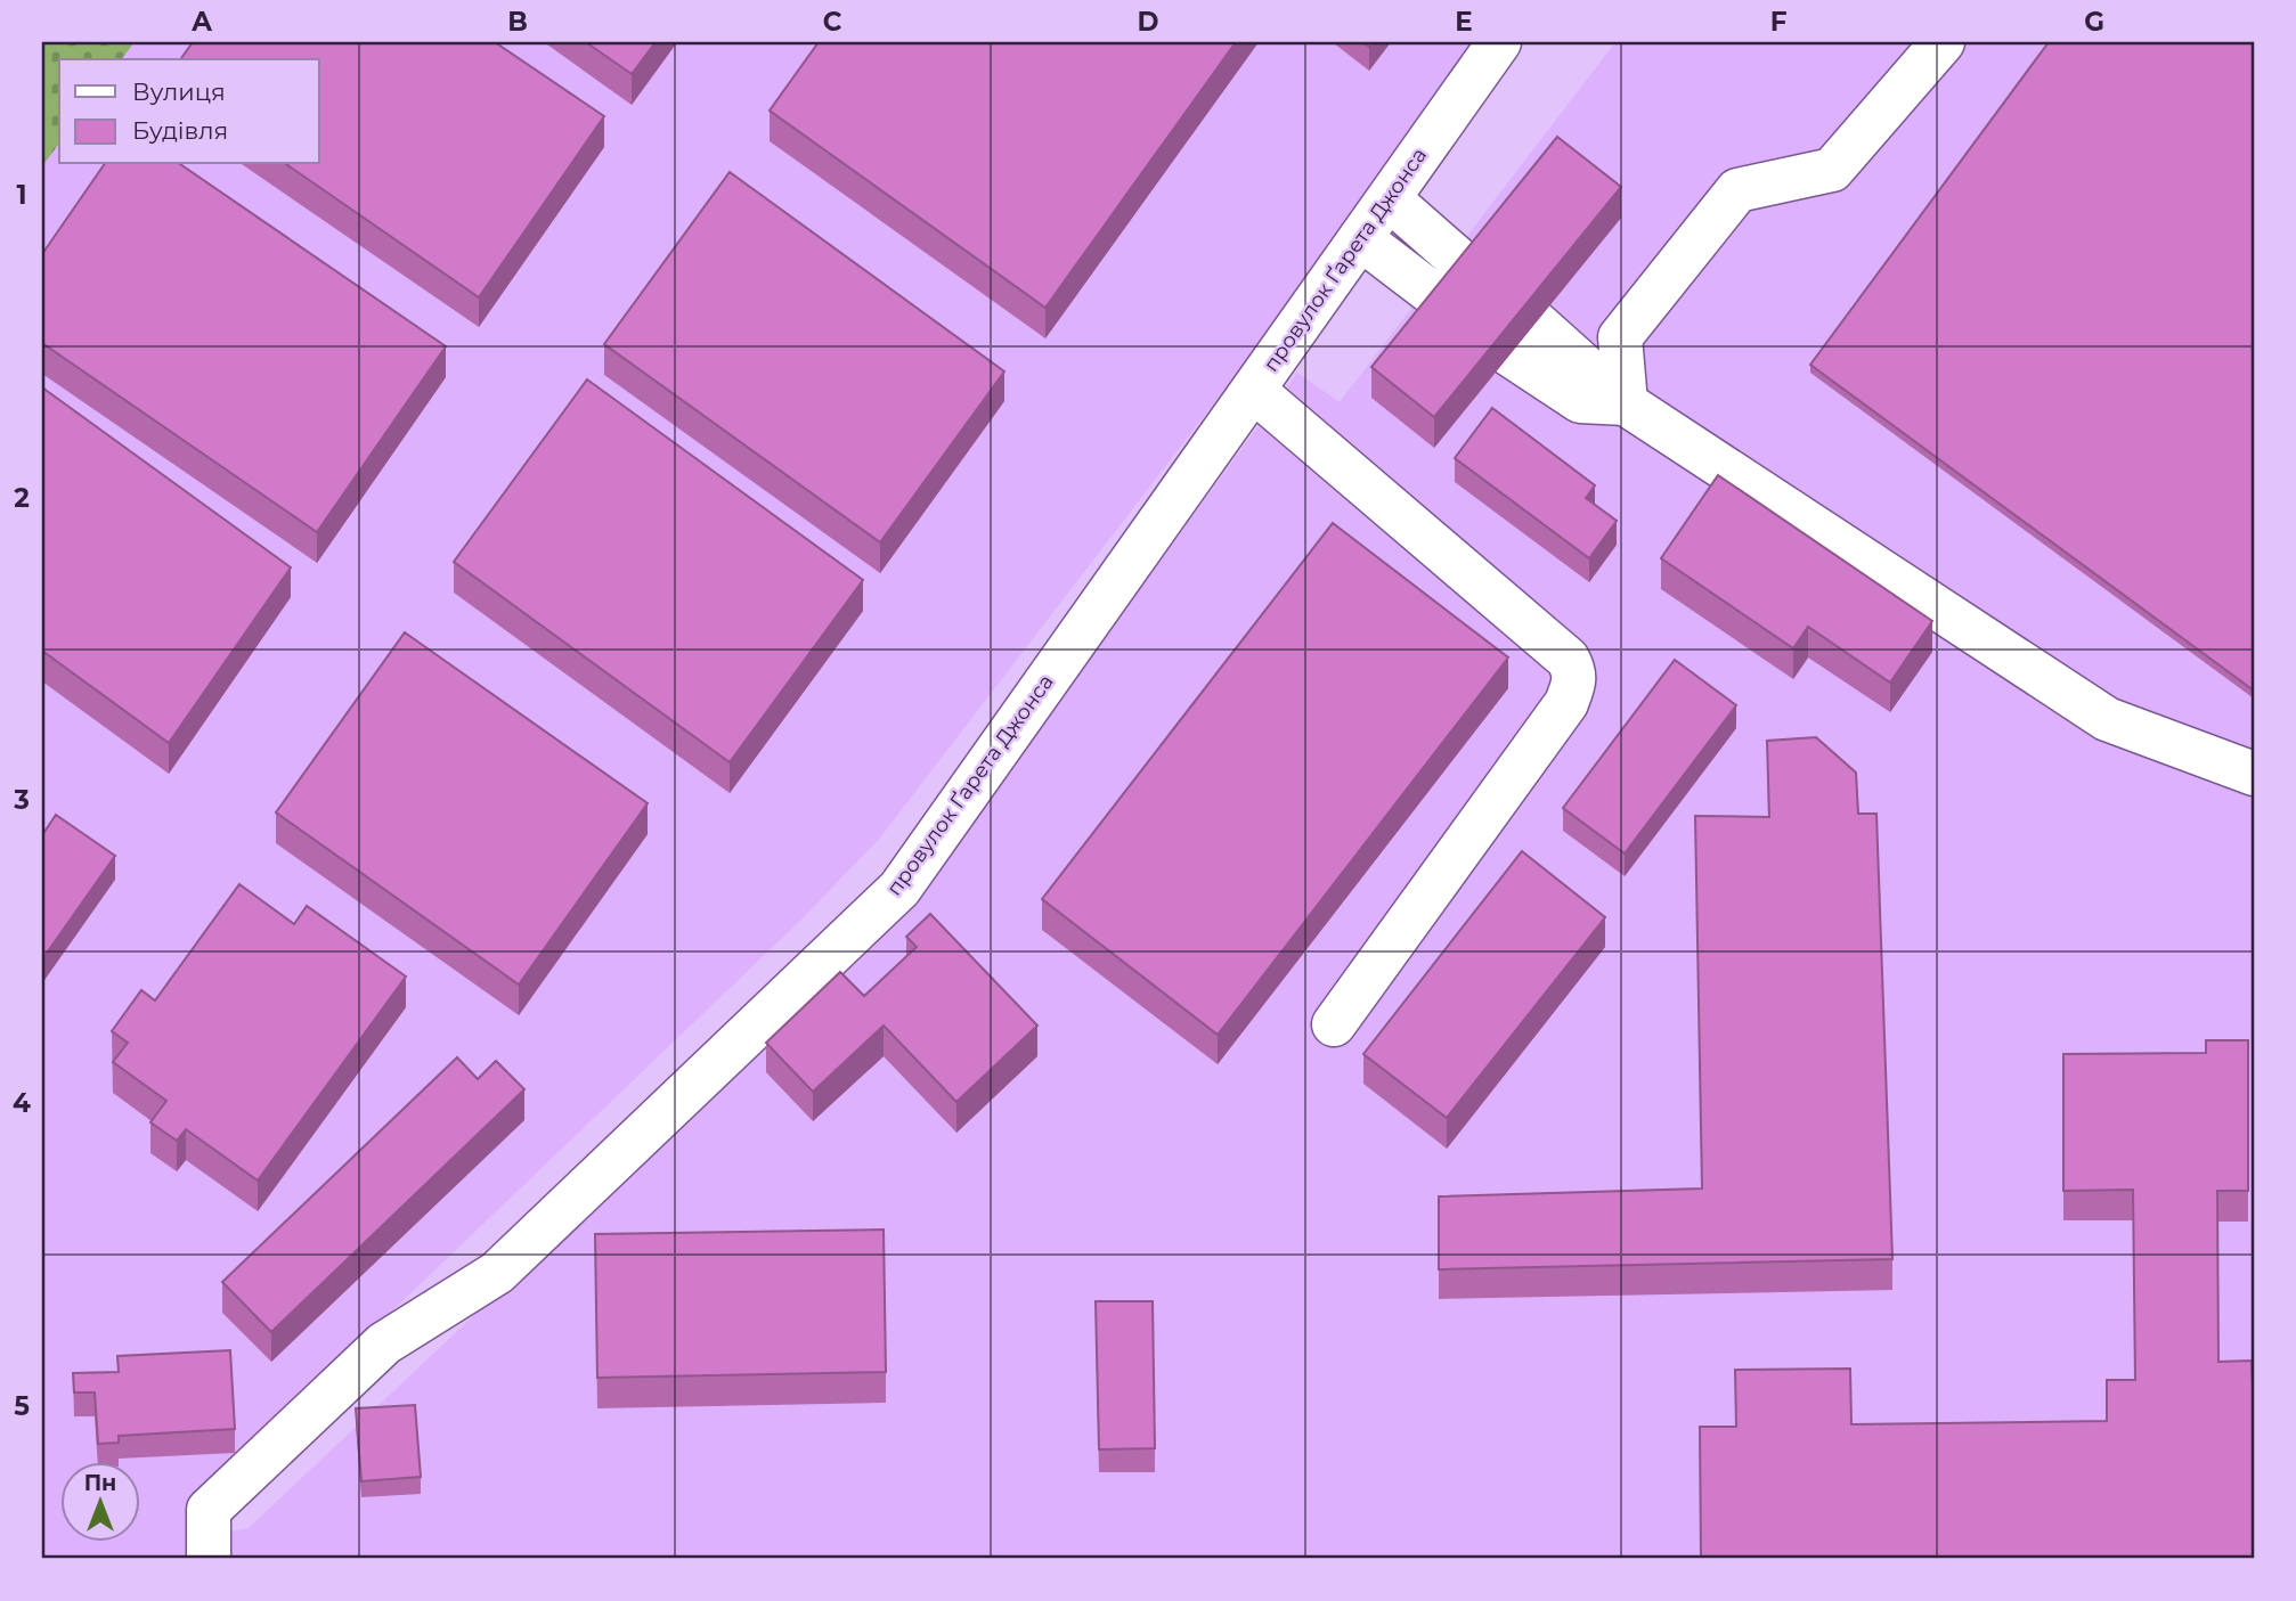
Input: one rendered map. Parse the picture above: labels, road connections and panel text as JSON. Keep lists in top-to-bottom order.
{
  "streets": {
    "street": ["провулок Ґарета Джонса"]
  },
  "legend": ["Вулиця", "Будівля"],
  "north": "top",
  "grid": {
    "columns": [
      "A",
      "B",
      "C",
      "D",
      "E",
      "F",
      "G"
    ],
    "rows": [
      "1",
      "2",
      "3",
      "4",
      "5"
    ]
  }
}
